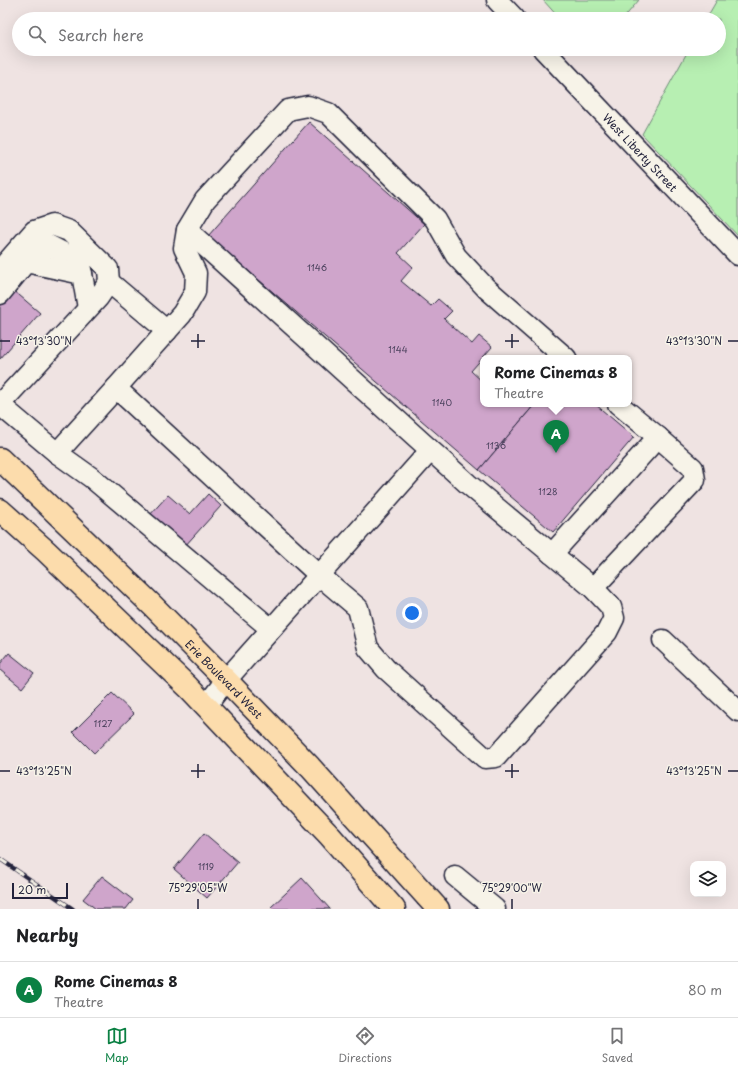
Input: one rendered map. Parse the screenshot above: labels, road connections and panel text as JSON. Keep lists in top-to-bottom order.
{
  "streets": {
    "main road": ["Erie Boulevard West"],
    "street": ["West Liberty Street"]
  },
  "house_numbers": [
    "1146",
    "1144",
    "1140",
    "1136",
    "1128",
    "1127",
    "1119"
  ],
  "scale_bar": "20 m",
  "page": {
    "search": "Search here",
    "popup": ["Rome Cinemas 8", "Theatre"],
    "pins": "A",
    "scale": "20 m",
    "heading": "Nearby",
    "list": [
      {
        "mark": "A",
        "name": "Rome Cinemas 8",
        "note": "Theatre",
        "value": "80 m"
      }
    ],
    "nav": ["Map", "Directions", "Saved"]
  },
  "coordinates": [
    "43°13'30\"N",
    "43°13'25\"N",
    "75°29'05\"W",
    "75°29'00\"W"
  ]
}
